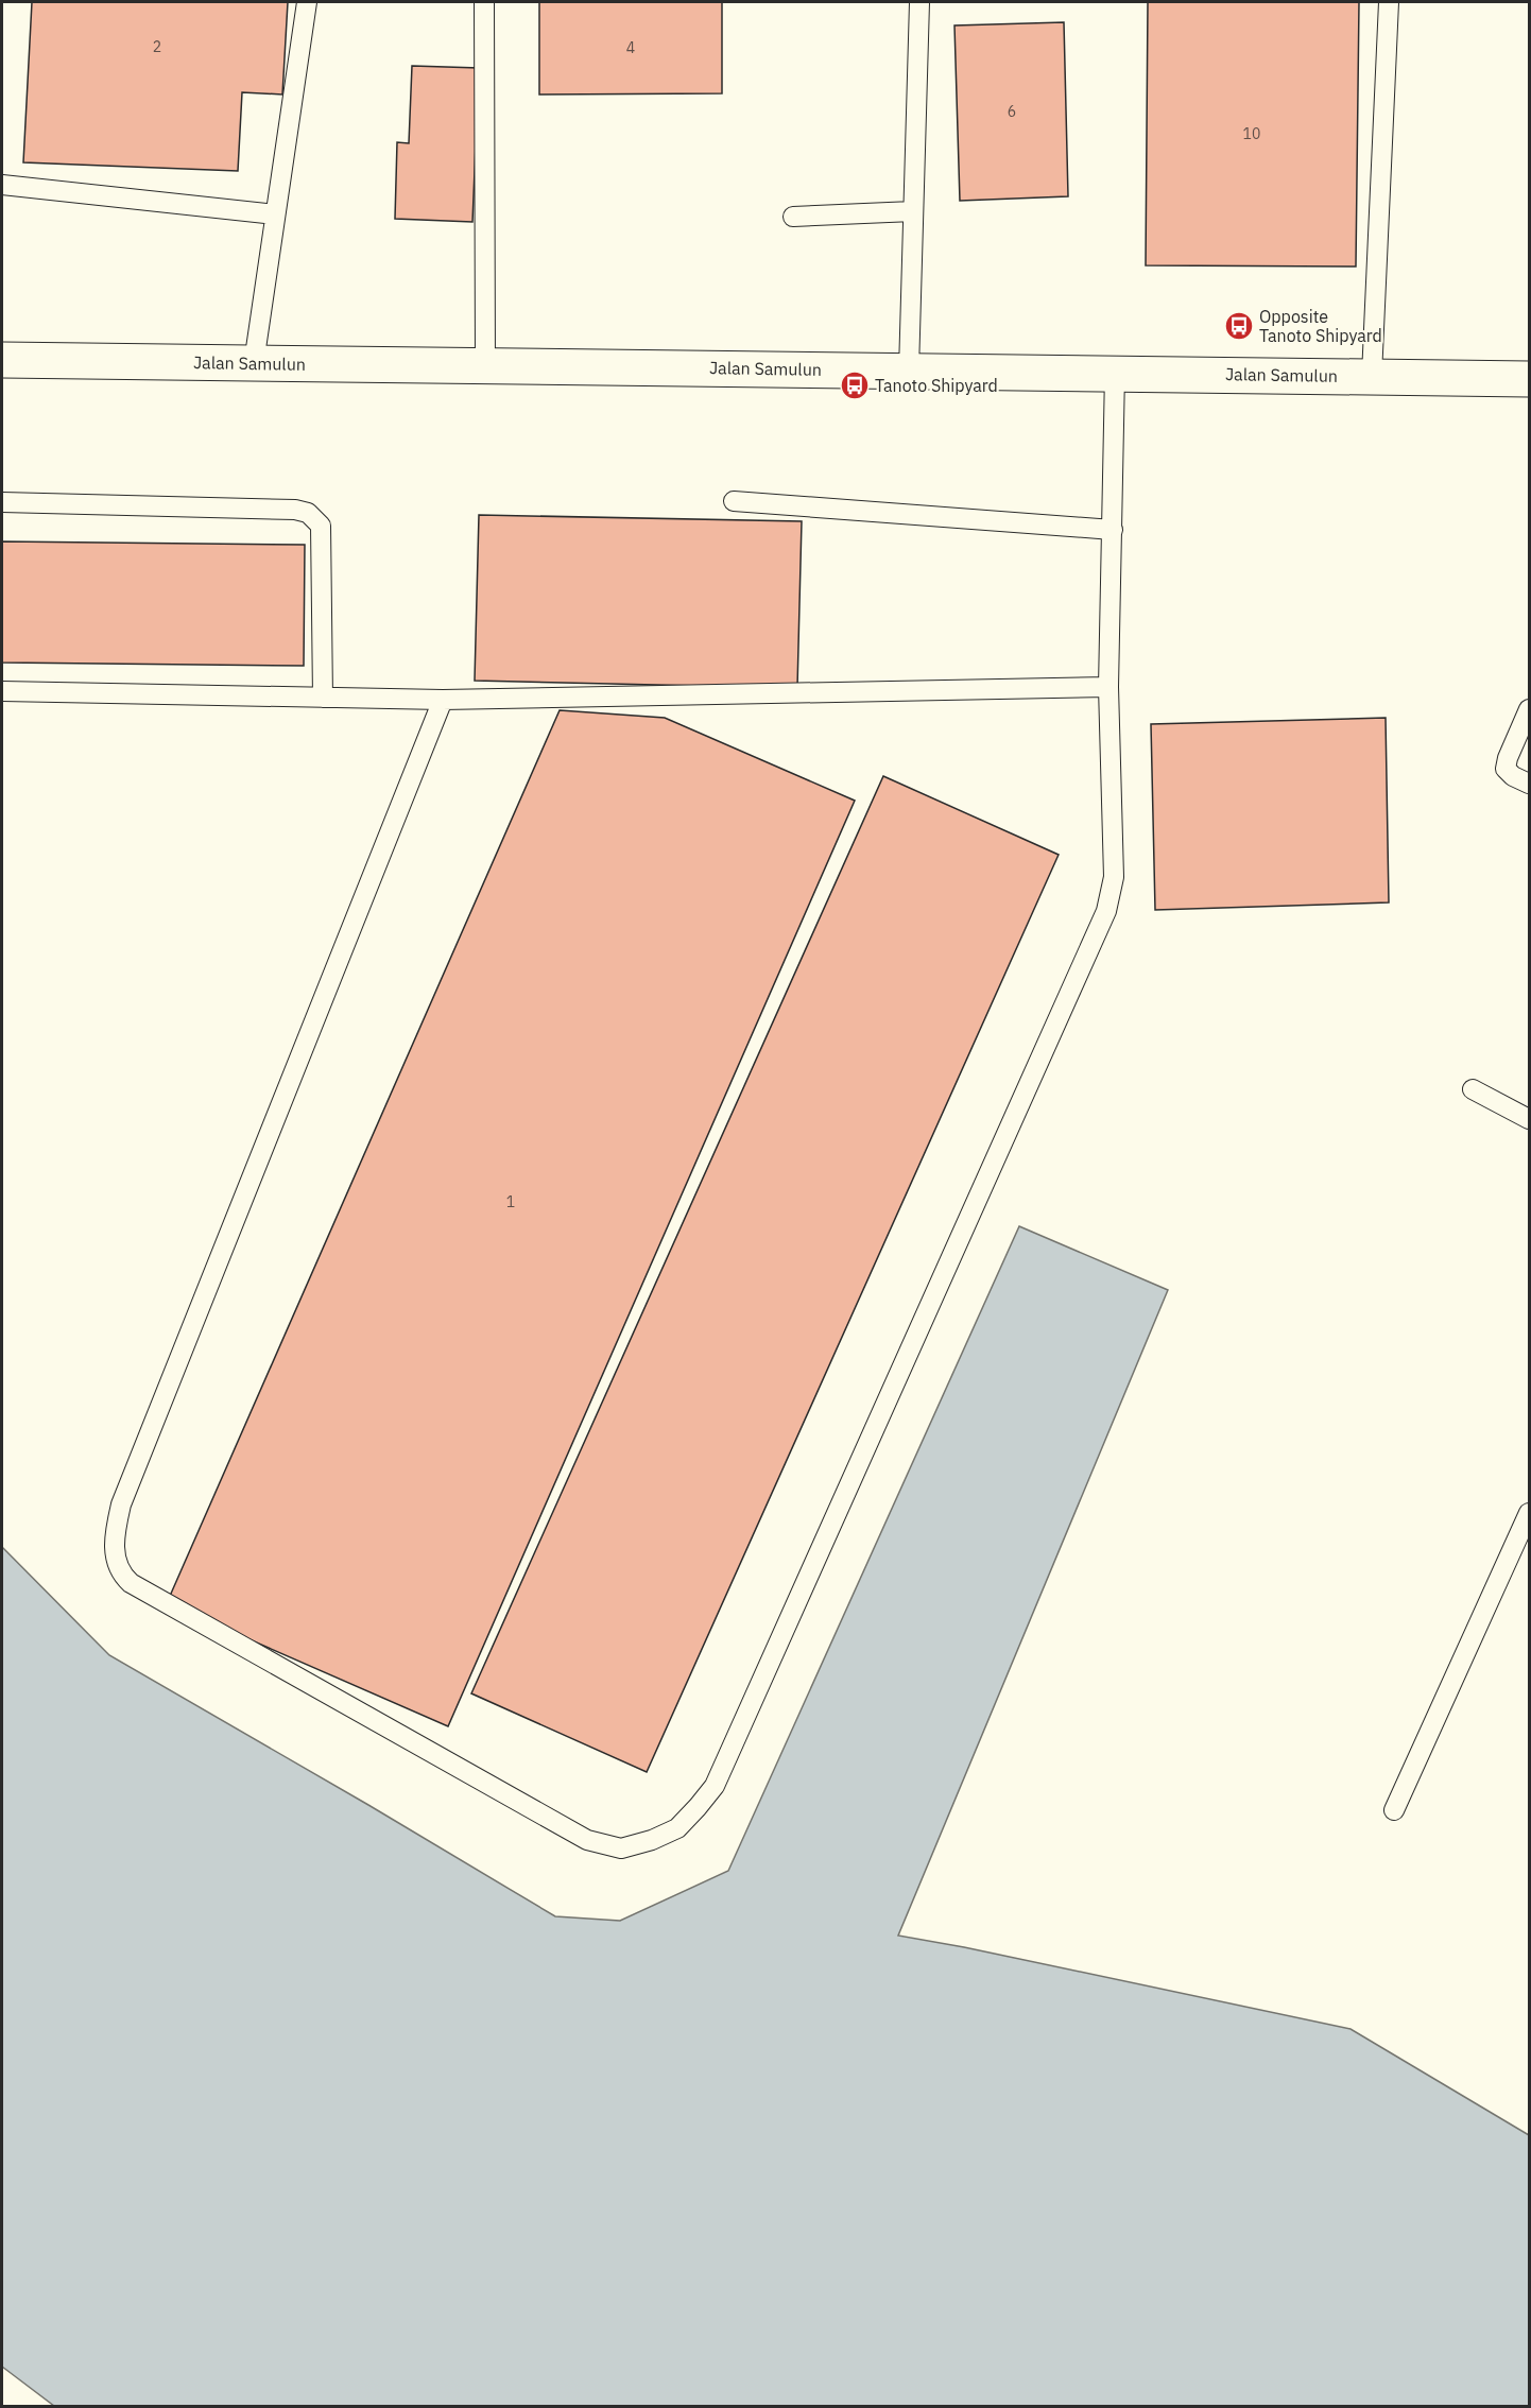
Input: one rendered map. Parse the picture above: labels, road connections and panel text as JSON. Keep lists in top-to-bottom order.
{
  "streets": {
    "street": ["Jalan Samulun"]
  },
  "places": {
    "bus stop": ["Opposite Tanoto Shipyard", "Tanoto Shipyard"]
  },
  "house_numbers": [
    "2",
    "4",
    "6",
    "10",
    "1"
  ]
}
